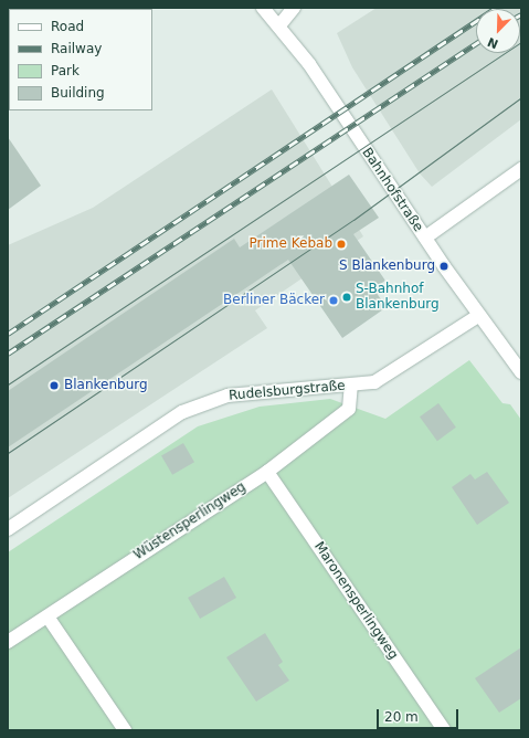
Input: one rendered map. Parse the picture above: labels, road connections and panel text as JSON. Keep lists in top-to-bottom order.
{
  "streets": {
    "street": [
      "Bahnhofstraße",
      "Rudelsburgstraße",
      "Wüstensperlingweg",
      "Maronensperlingweg"
    ]
  },
  "crossings": [
    ["Bahnhofstraße", "Rudelsburgstraße"],
    ["Rudelsburgstraße", "Wüstensperlingweg"],
    ["Wüstensperlingweg", "Maronensperlingweg"]
  ],
  "places": [
    "Prime Kebab",
    "S Blankenburg",
    "S-Bahnhof Blankenburg",
    "Berliner Bäcker",
    "Blankenburg"
  ],
  "legend": [
    "Road",
    "Railway",
    "Park",
    "Building"
  ],
  "scale_bar": "20 m",
  "north": "bottom left"
}
